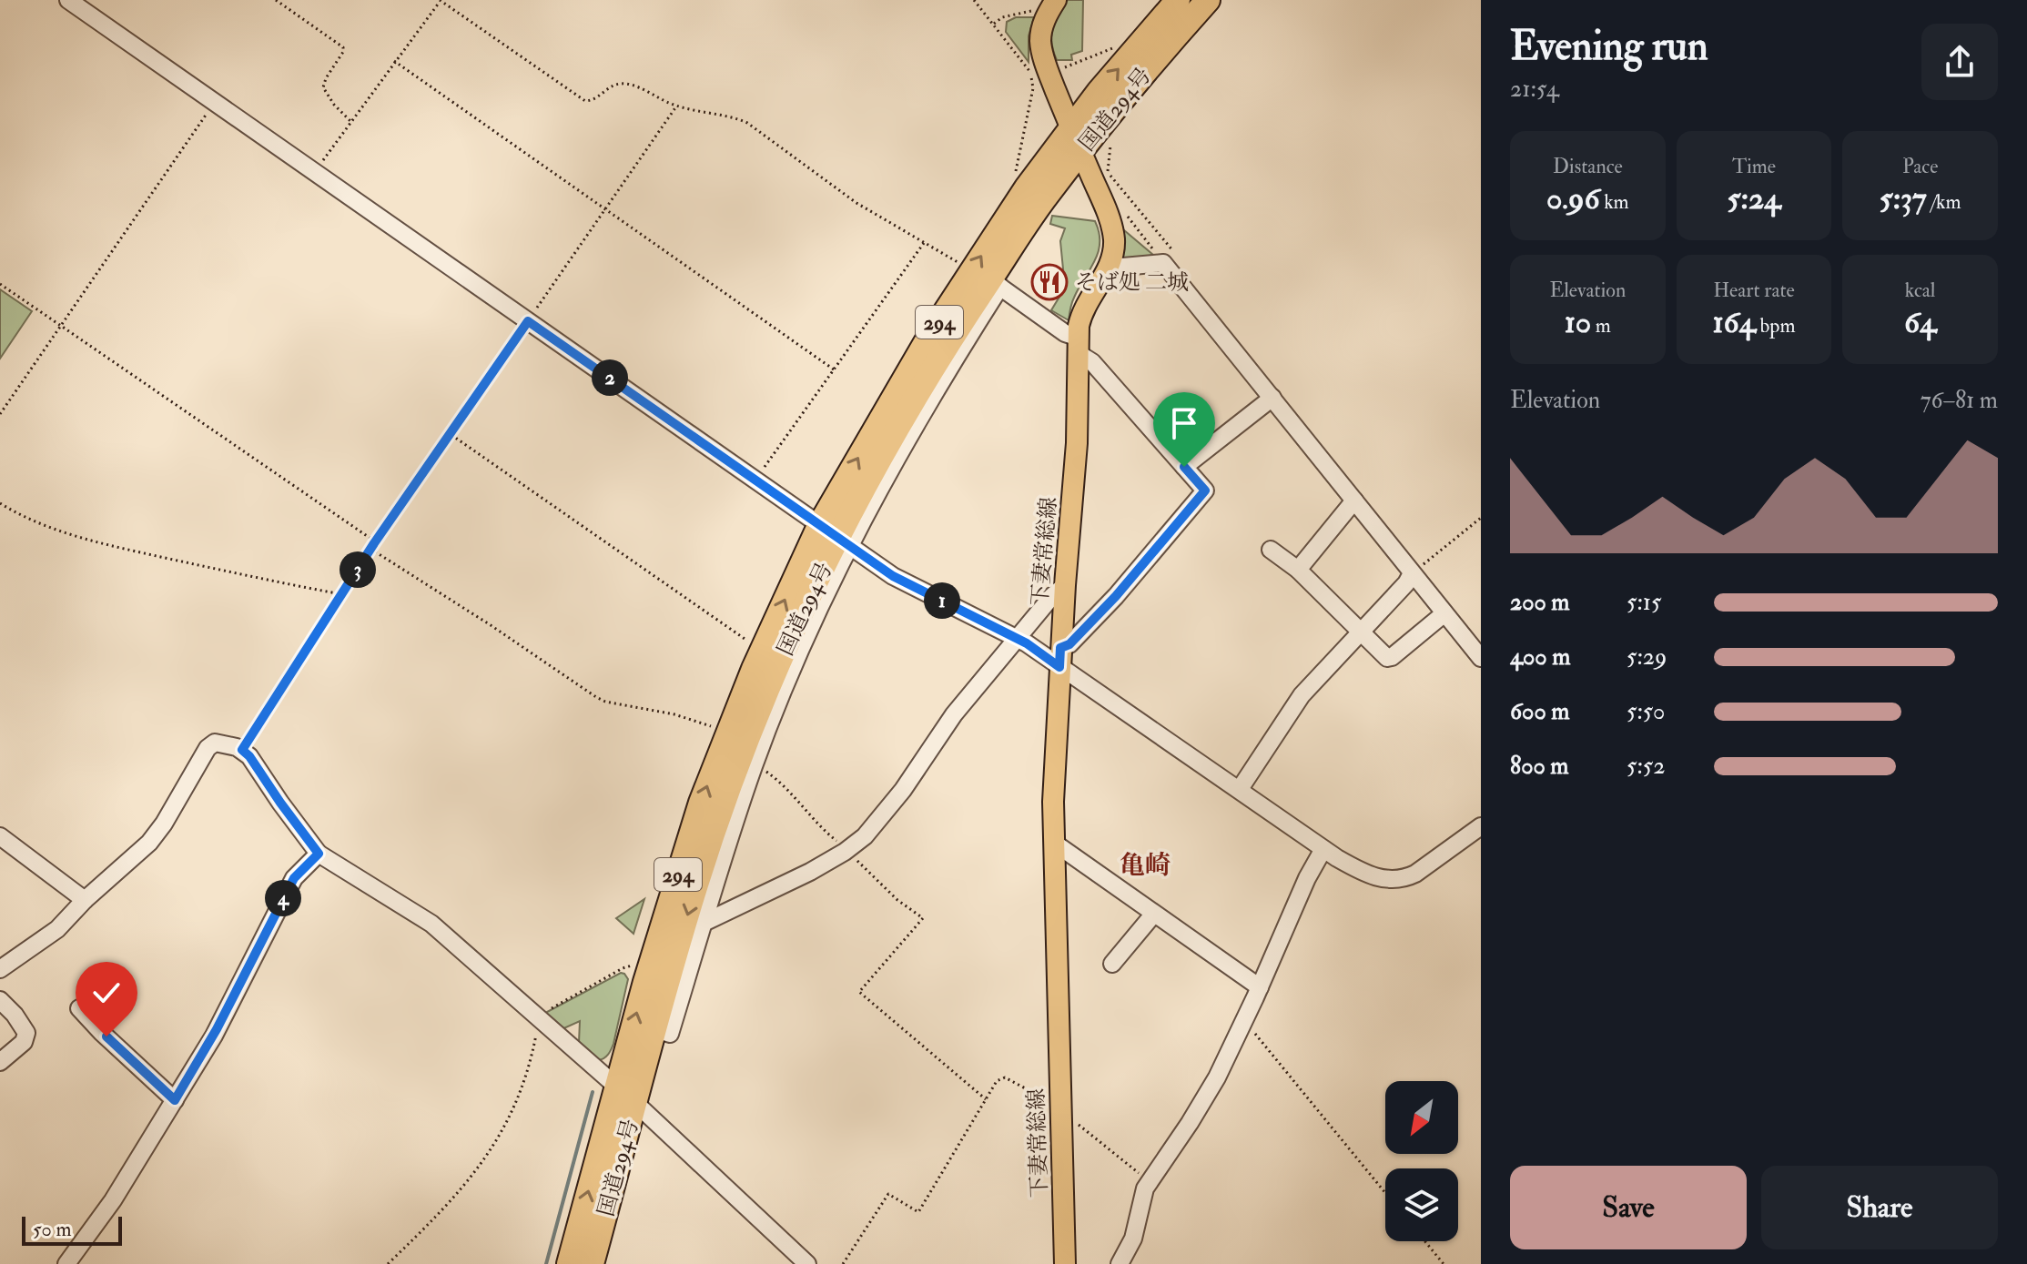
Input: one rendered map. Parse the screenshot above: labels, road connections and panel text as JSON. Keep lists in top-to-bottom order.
{
  "streets": {
    "highway": ["国道294号", "294"],
    "main road": ["下妻常総線"]
  },
  "crossings": [
    ["国道294号", "下妻常総線"]
  ],
  "districts": ["亀崎"],
  "places": {
    "restaurant": ["そば処 二城"]
  },
  "scale_bar": "50 m",
  "north": "bottom left",
  "page": {
    "heading": ["Evening run", "21:54"],
    "stats": [
      ["Distance", "0.96 km"],
      ["Time", "5:24"],
      ["Pace", "5:37 /km"],
      ["Elevation", "10 m"],
      ["Heart rate", "164 bpm"],
      ["kcal", "64"]
    ],
    "pins": [
      "2",
      "3",
      "1",
      "4"
    ],
    "chart": ["Elevation", "76–81 m"],
    "list": [
      {
        "name": "200 m",
        "note": "5:15"
      },
      {
        "name": "400 m",
        "note": "5:29"
      },
      {
        "name": "600 m",
        "note": "5:50"
      },
      {
        "name": "800 m",
        "note": "5:52"
      }
    ],
    "buttons": ["Save", "Share"],
    "scale": "50 m"
  }
}
